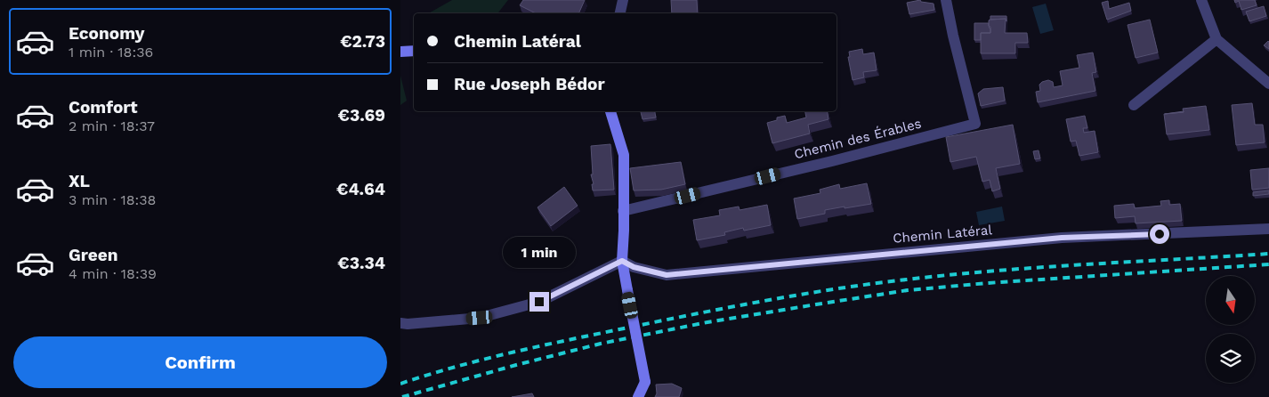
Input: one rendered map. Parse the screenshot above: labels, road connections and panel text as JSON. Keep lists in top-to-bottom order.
{
  "streets": {
    "street": ["Chemin des Érables", "Chemin Latéral"]
  },
  "north": "bottom",
  "page": {
    "list": [
      {
        "name": "Economy",
        "note": "1 min · 18:36",
        "value": "€2.73"
      },
      {
        "name": "Comfort",
        "note": "2 min · 18:37",
        "value": "€3.69"
      },
      {
        "name": "XL",
        "note": "3 min · 18:38",
        "value": "€4.64"
      },
      {
        "name": "Green",
        "note": "4 min · 18:39",
        "value": "€3.34"
      }
    ],
    "banner": ["Chemin Latéral", "Rue Joseph Bédor"],
    "bubble": "1 min",
    "buttons": "Confirm"
  }
}
